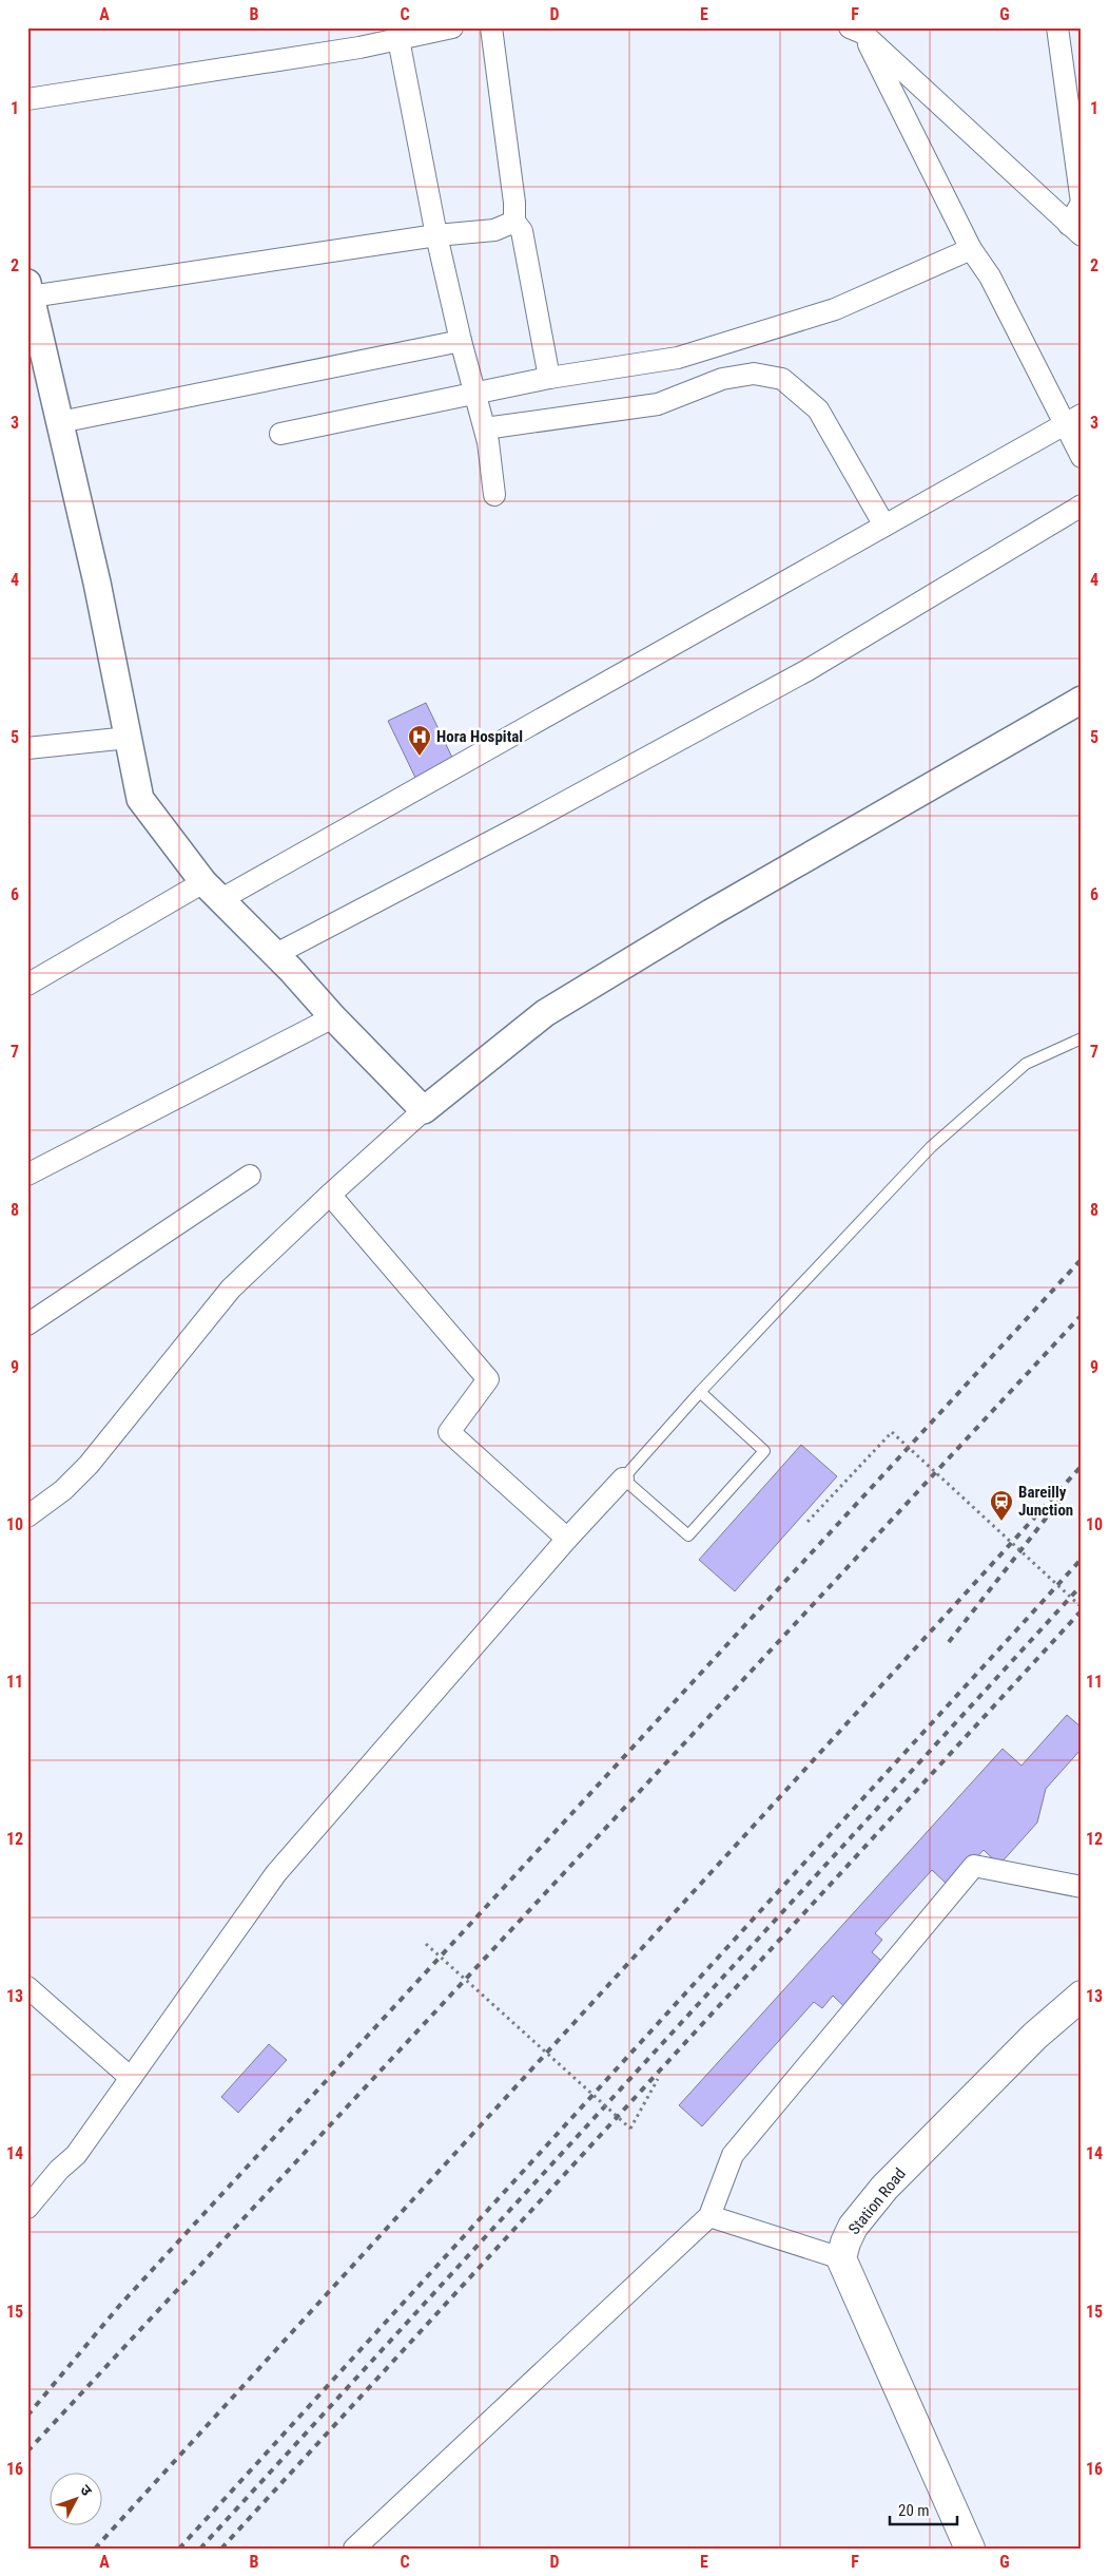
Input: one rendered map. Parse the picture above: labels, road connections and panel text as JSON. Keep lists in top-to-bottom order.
{
  "streets": {
    "main road": ["Station Road"]
  },
  "places": {
    "hospital": ["Hora Hospital"],
    "station": ["Bareilly Junction"]
  },
  "scale_bar": "20 m",
  "north": "top right",
  "grid": {
    "columns": [
      "A",
      "B",
      "C",
      "D",
      "E",
      "F",
      "G"
    ],
    "rows": [
      "1",
      "2",
      "3",
      "4",
      "5",
      "6",
      "7",
      "8",
      "9",
      "10",
      "11",
      "12",
      "13",
      "14",
      "15",
      "16"
    ]
  }
}
